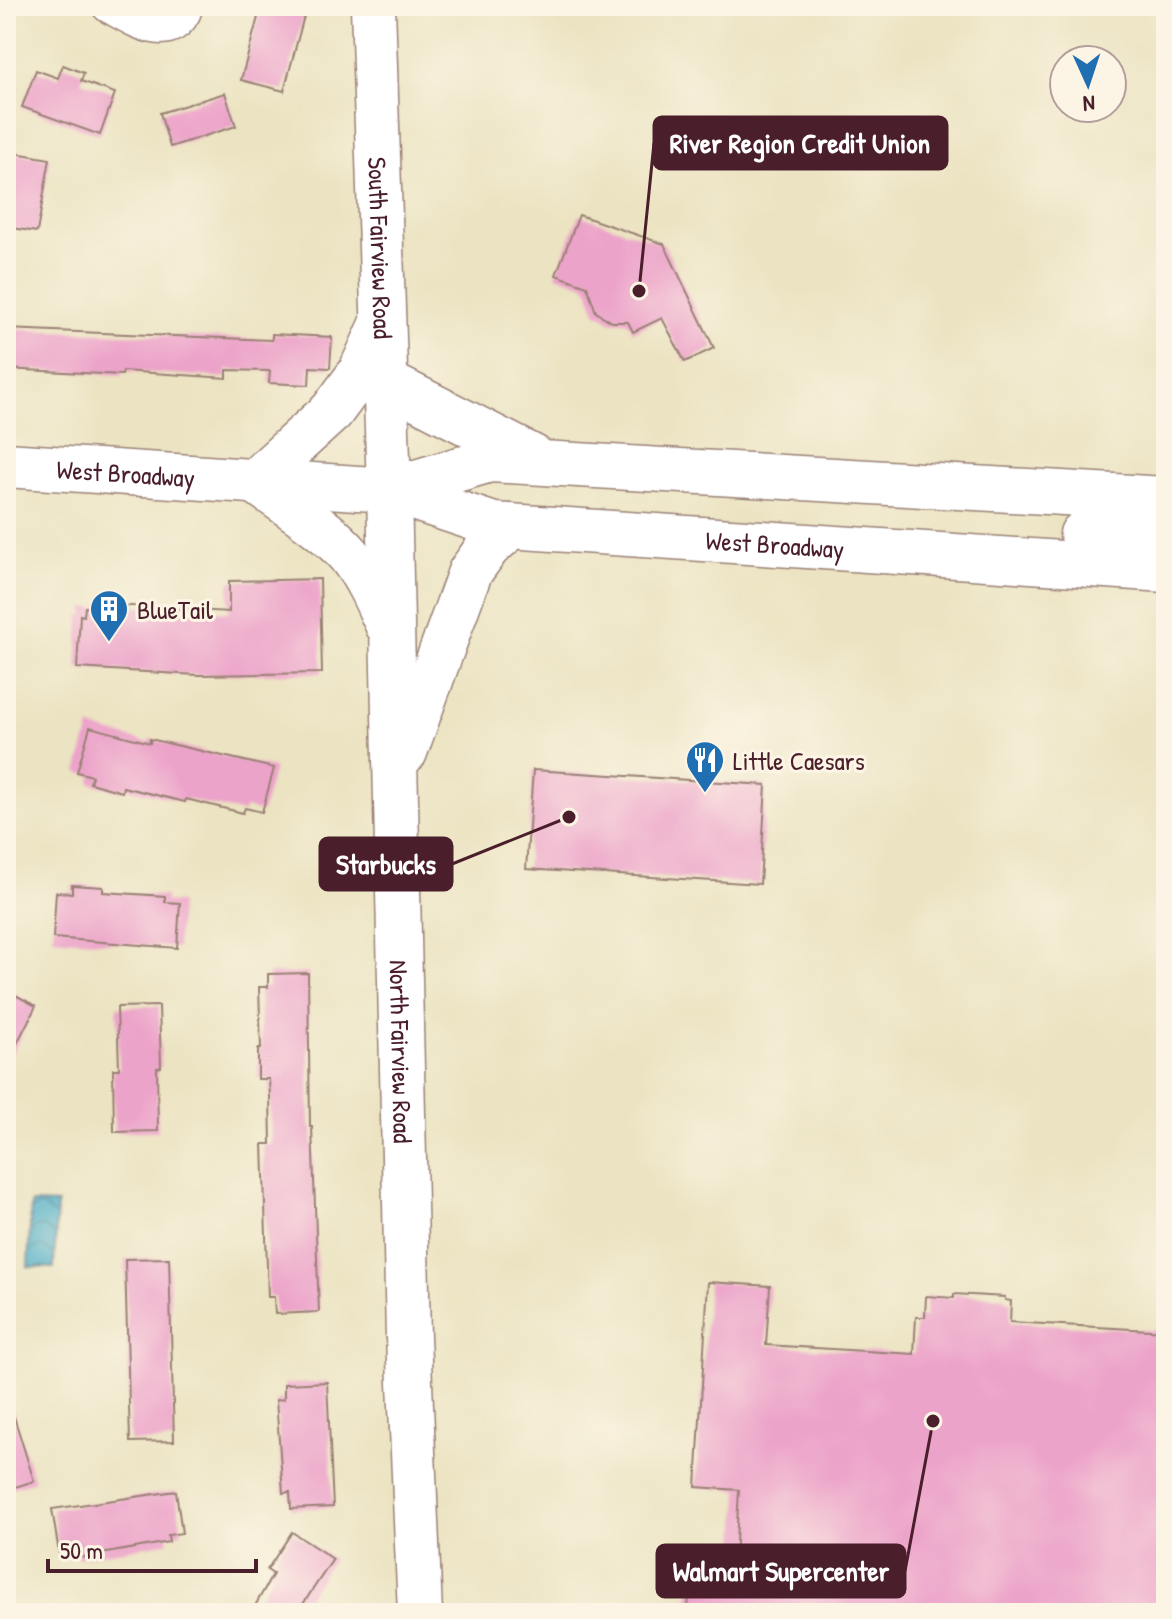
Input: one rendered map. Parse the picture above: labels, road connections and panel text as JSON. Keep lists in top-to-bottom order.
{
  "streets": {
    "main road": ["South Fairview Road", "West Broadway", "North Fairview Road"]
  },
  "crossings": [
    ["South Fairview Road", "West Broadway"],
    ["South Fairview Road", "North Fairview Road"],
    ["West Broadway", "North Fairview Road"]
  ],
  "places": {
    "other": ["River Region Credit Union", "Starbucks", "Walmart Supercenter"],
    "building": ["BlueTail"],
    "restaurant": ["Little Caesars"]
  },
  "scale_bar": "50 m",
  "north": "bottom"
}
